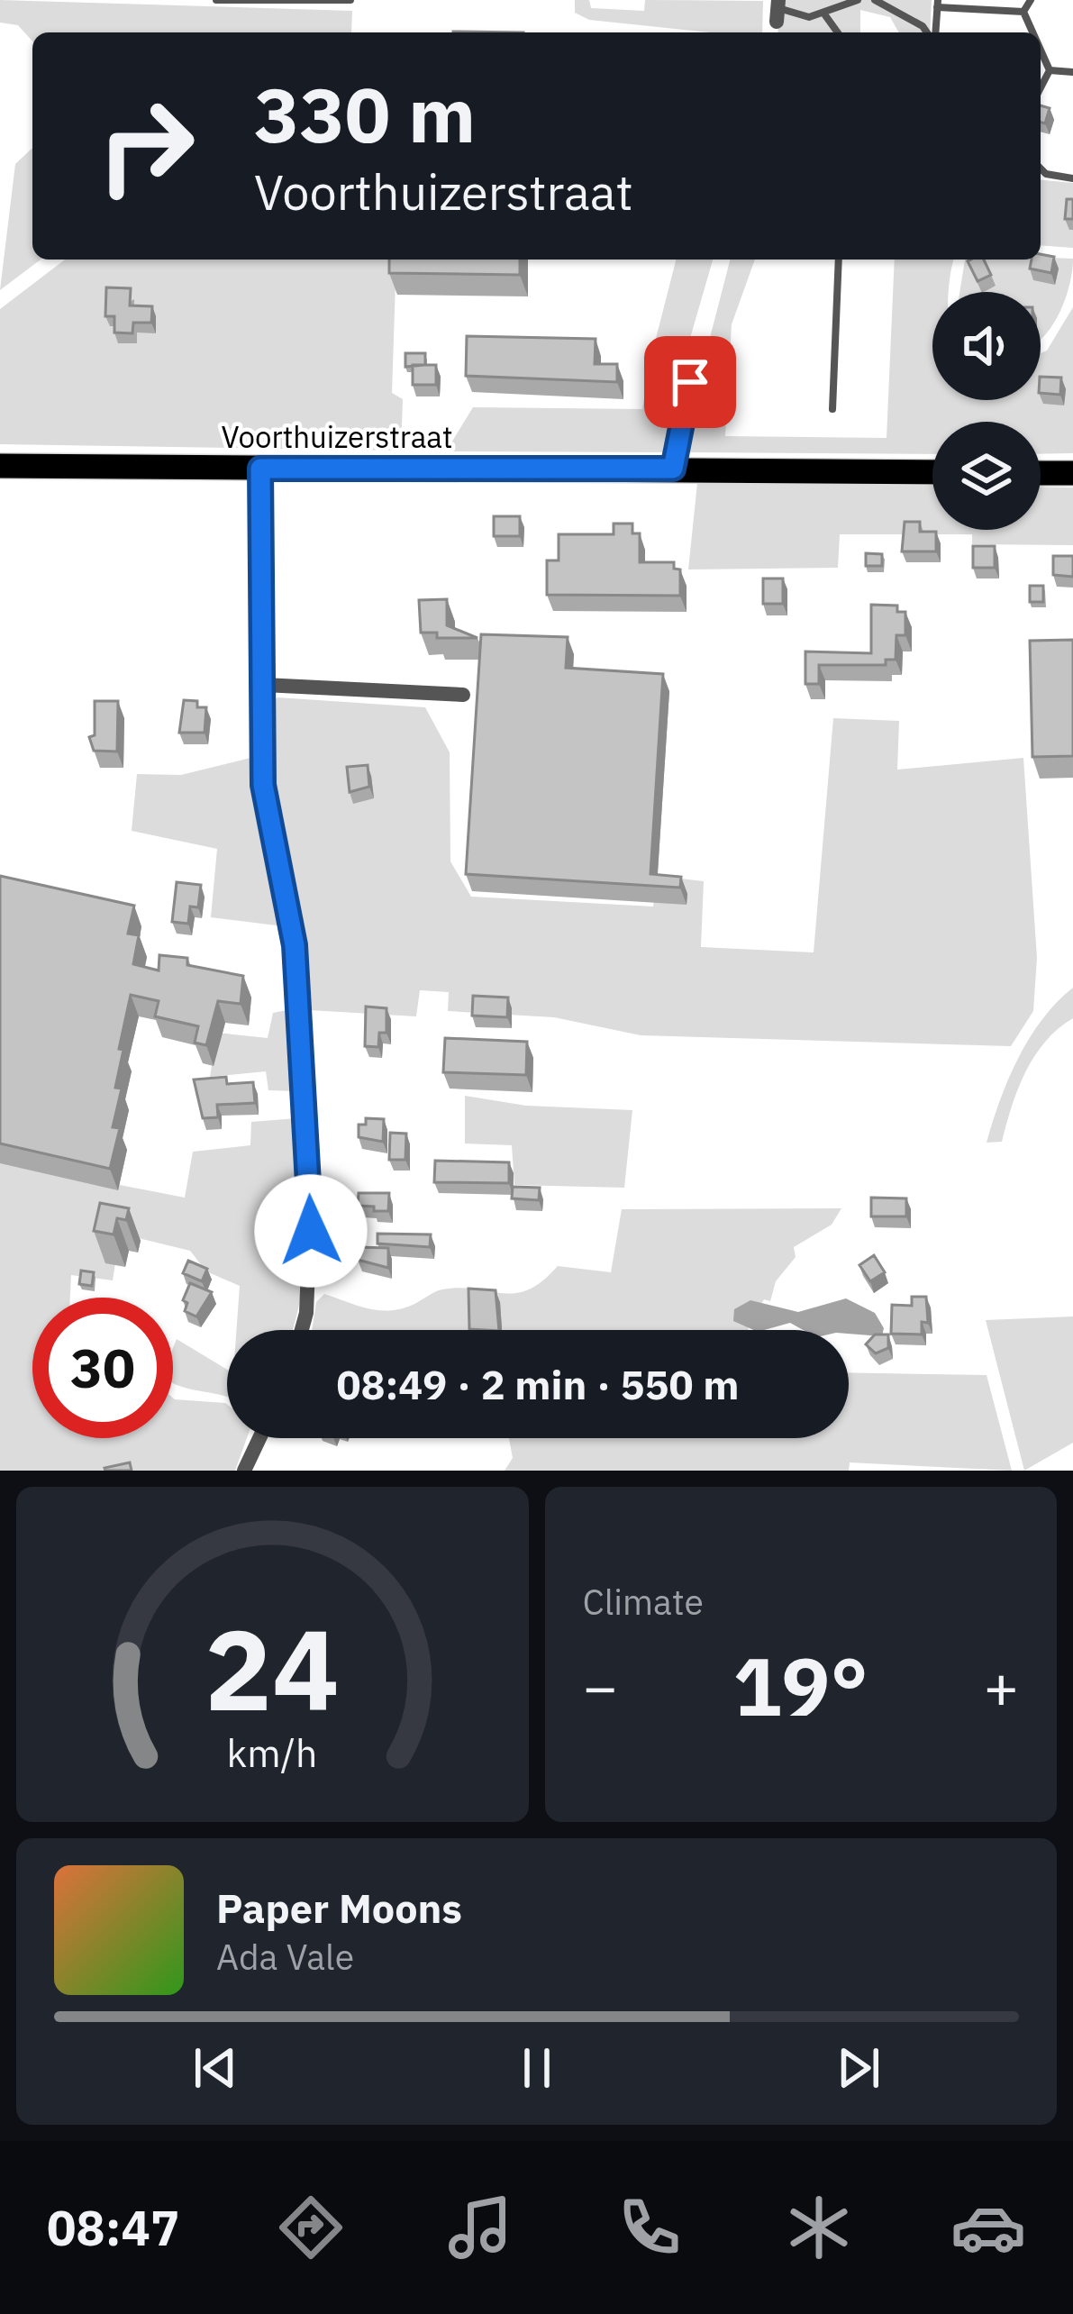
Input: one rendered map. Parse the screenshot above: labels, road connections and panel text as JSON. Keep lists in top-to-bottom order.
{
  "streets": {
    "main road": ["Voorthuizerstraat"]
  },
  "page": {
    "turn": ["330 m", "Voorthuizerstraat"],
    "limit": "30",
    "trip": "08:49 · 2 min · 550 m",
    "tile": "Climate",
    "heat": ["−", "19°", "+"],
    "song": ["Paper Moons", "Ada Vale"],
    "tabs": "08:47",
    "gauge": ["24", "km/h"]
  }
}
